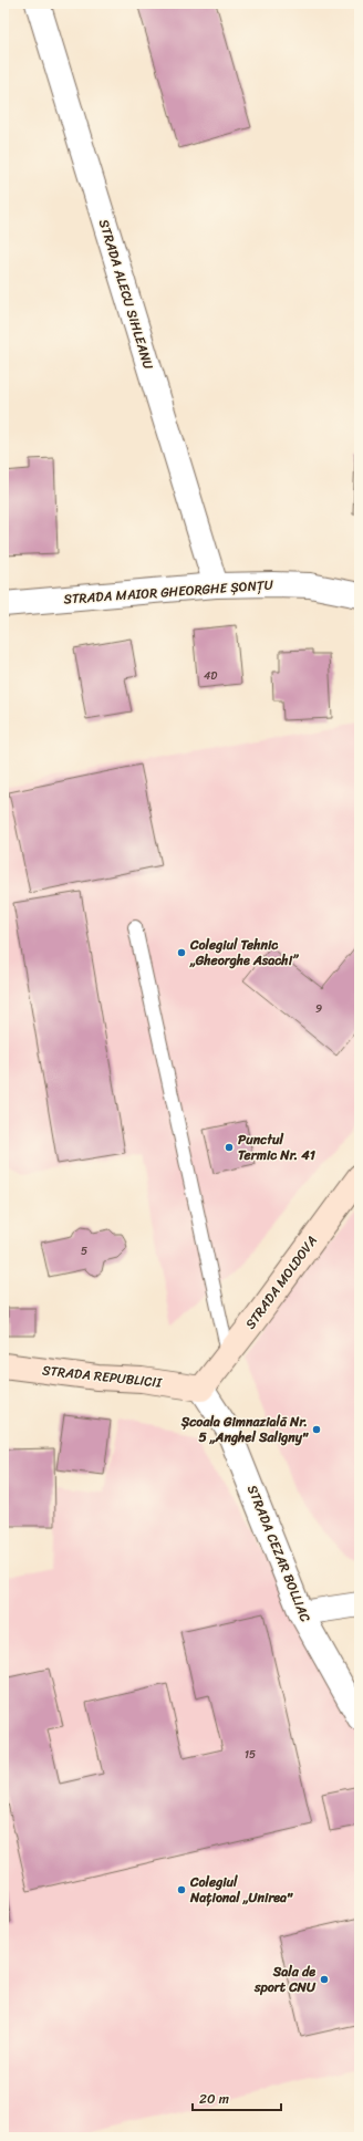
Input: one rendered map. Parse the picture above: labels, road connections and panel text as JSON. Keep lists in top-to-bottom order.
{
  "streets": {
    "main road": ["STRADA MOLDOVA", "STRADA REPUBLICII"],
    "street": ["STRADA ALECU SIHLEANU", "STRADA MAIOR GHEORGHE ȘONȚU", "STRADA CEZAR BOLLIAC"]
  },
  "crossings": [
    ["STRADA ALECU SIHLEANU", "STRADA MAIOR GHEORGHE ȘONȚU"],
    ["STRADA MOLDOVA", "STRADA REPUBLICII"],
    ["STRADA MOLDOVA", "STRADA CEZAR BOLLIAC"],
    ["STRADA REPUBLICII", "STRADA CEZAR BOLLIAC"]
  ],
  "places": [
    "Colegiul Tehnic „Gheorghe Asachi”",
    "Punctul Termic Nr. 41",
    "Școala Gimnazială Nr. 5 „Anghel Saligny\"",
    "Colegiul Național „Unirea\"",
    "Sala de sport CNU"
  ],
  "house_numbers": [
    "4D",
    "9",
    "5",
    "15"
  ],
  "scale_bar": "20 m"
}
